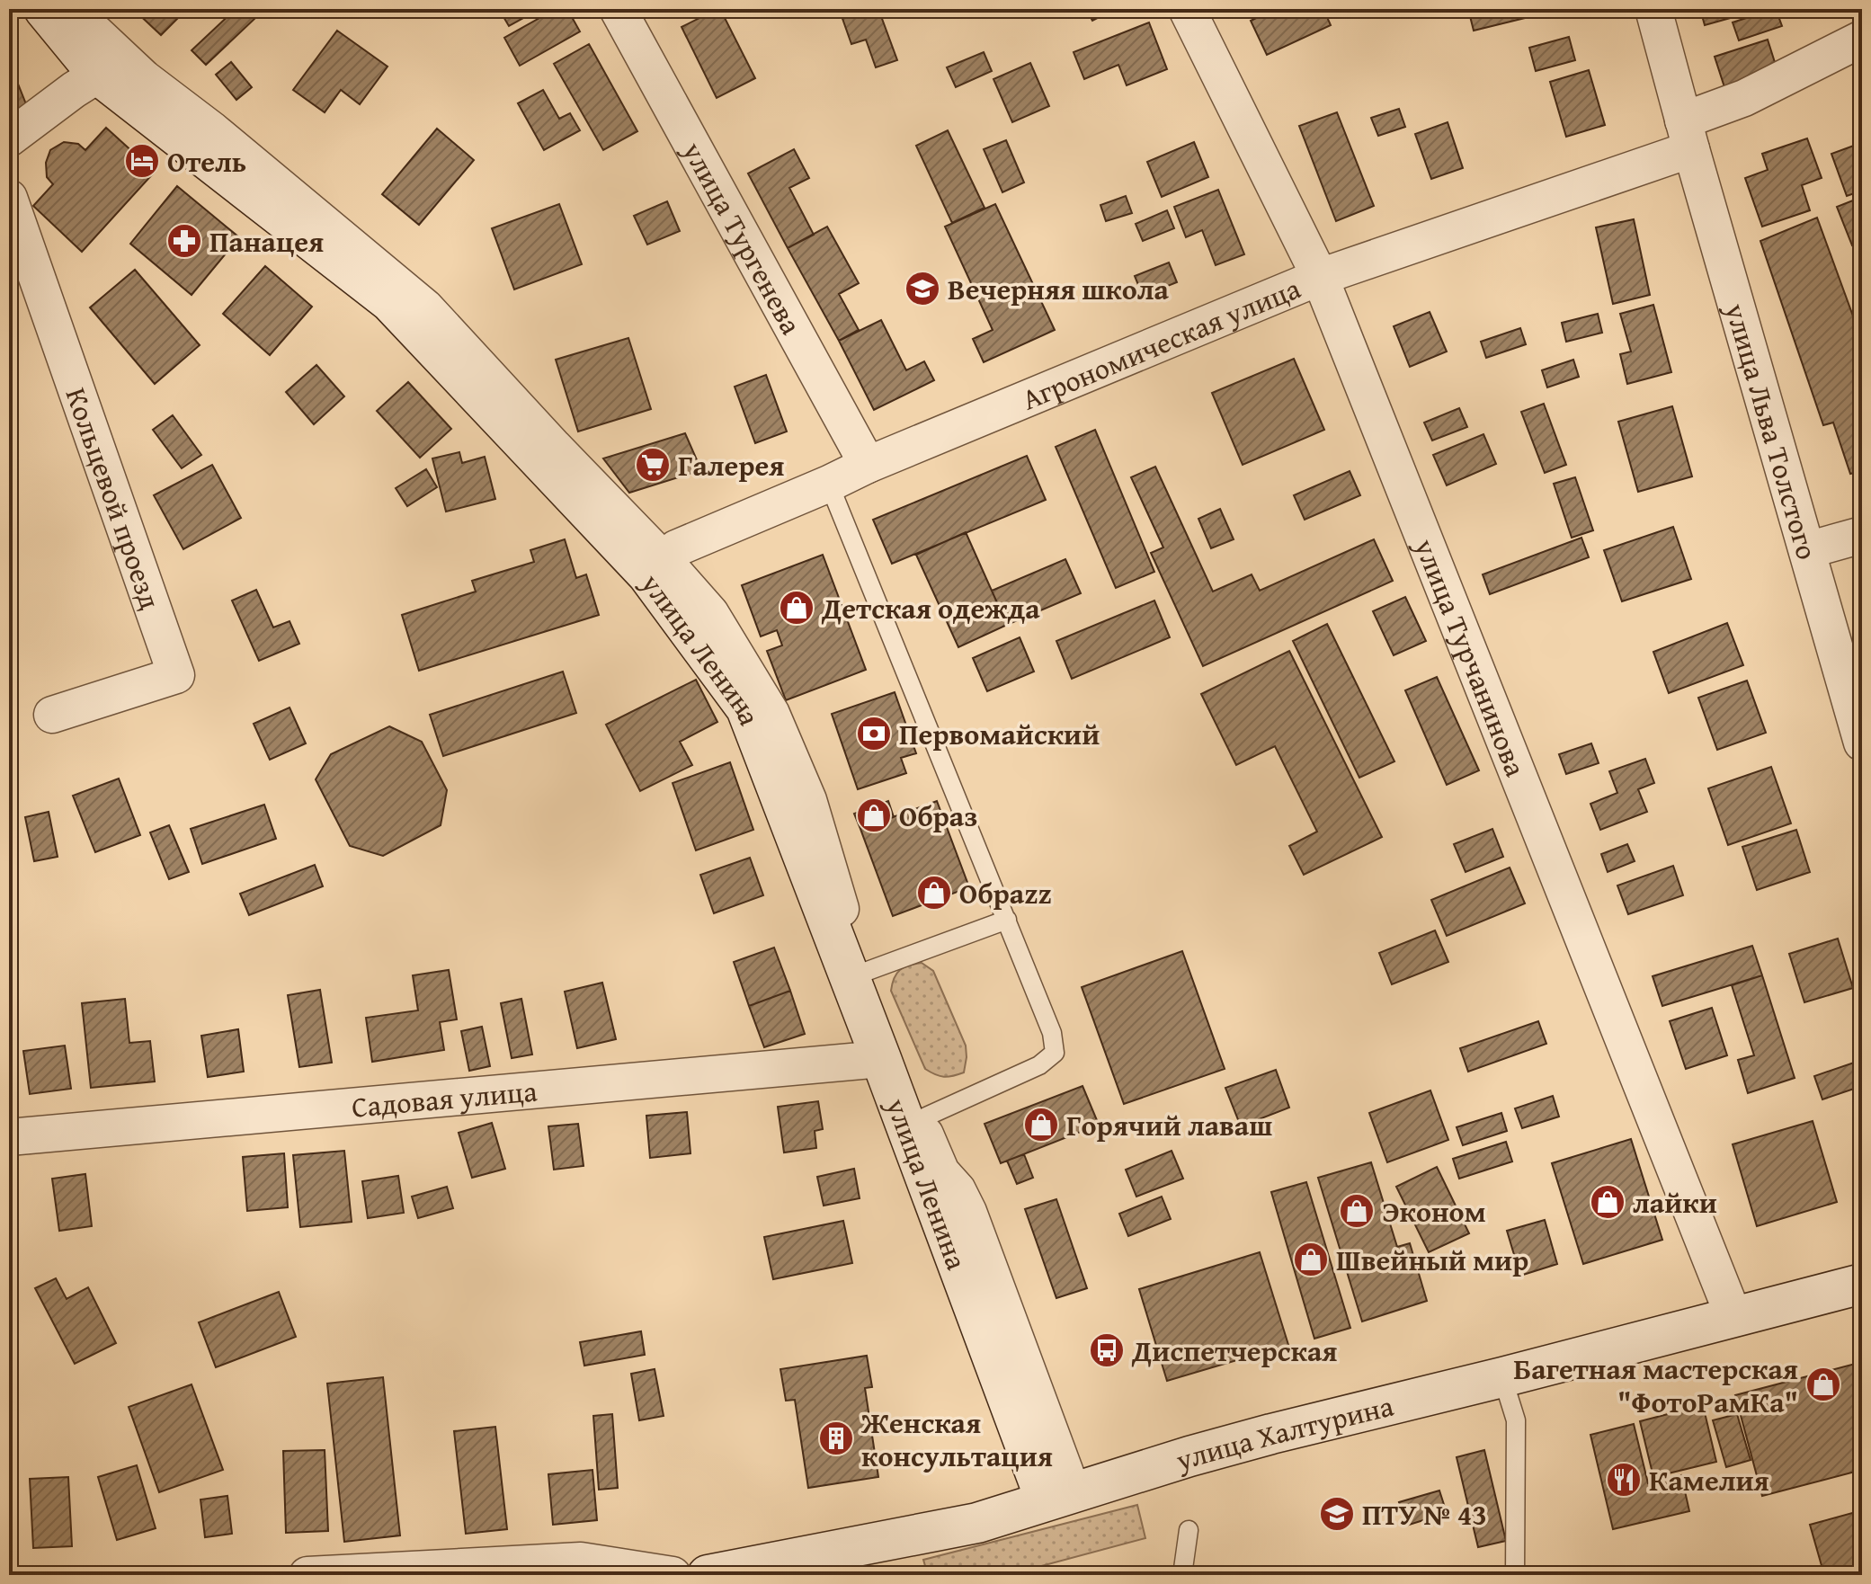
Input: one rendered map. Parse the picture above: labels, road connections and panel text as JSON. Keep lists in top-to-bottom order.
{
  "streets": {
    "street": [
      "улица Тургенева",
      "Агрономическая улица",
      "улица Льва Толстого",
      "Кольцевой проезд",
      "улица Ленина",
      "улица Турчанинова",
      "Садовая улица",
      "улица Халтурина"
    ]
  },
  "crossings": [
    ["улица Тургенева", "Агрономическая улица"],
    ["Агрономическая улица", "улица Льва Толстого"],
    ["Агрономическая улица", "улица Ленина"],
    ["Агрономическая улица", "улица Турчанинова"],
    ["улица Ленина", "Садовая улица"],
    ["улица Ленина", "улица Халтурина"],
    ["улица Турчанинова", "улица Халтурина"]
  ],
  "places": {
    "hotel": ["Отель"],
    "pharmacy": ["Панацея"],
    "school or university": ["Вечерняя школа", "ПТУ № 43"],
    "supermarket": ["Галерея"],
    "shop": [
      "Детская одежда",
      "Образ",
      "Обраzz",
      "Горячий лаваш",
      "лайки",
      "Эконом",
      "Швейный мир",
      "Багетная мастерская \"ФотоРамКа\""
    ],
    "bank": ["Первомайский"],
    "bus stop": ["Диспетчерская"],
    "building": ["Женская консультация"],
    "restaurant": ["Камелия"]
  }
}
